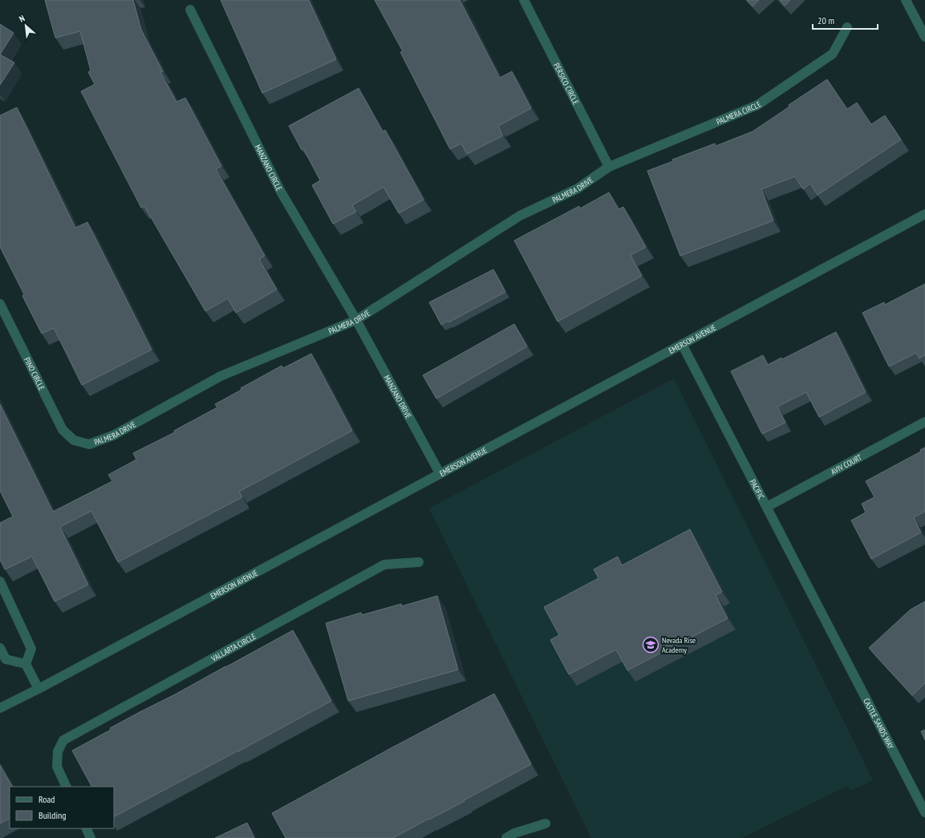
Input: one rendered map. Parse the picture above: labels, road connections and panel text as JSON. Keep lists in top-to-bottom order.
{
  "streets": {
    "street": [
      "PERSICO CIRCLE",
      "PALMERA CIRCLE",
      "MANZANO CIRCLE",
      "PALMERA DRIVE",
      "EMERSON AVENUE",
      "PINO CIRCLE",
      "MANZANO DRIVE",
      "AVIV COURT",
      "PACIFIC",
      "VALLARTA CIRCLE",
      "CASTLE SANDS WAY"
    ]
  },
  "crossings": [
    ["PERSICO CIRCLE", "PALMERA CIRCLE"],
    ["PERSICO CIRCLE", "PALMERA DRIVE"],
    ["PALMERA CIRCLE", "PALMERA DRIVE"],
    ["MANZANO CIRCLE", "PALMERA DRIVE"],
    ["MANZANO CIRCLE", "MANZANO DRIVE"],
    ["PALMERA DRIVE", "PINO CIRCLE"],
    ["PALMERA DRIVE", "MANZANO DRIVE"],
    ["EMERSON AVENUE", "MANZANO DRIVE"],
    ["EMERSON AVENUE", "PACIFIC"],
    ["AVIV COURT", "PACIFIC"],
    ["PACIFIC", "CASTLE SANDS WAY"]
  ],
  "places": {
    "school or university": ["Nevada Rise Academy"]
  },
  "legend": ["Road", "Building"],
  "scale_bar": "20 m",
  "north": "top left"
}
